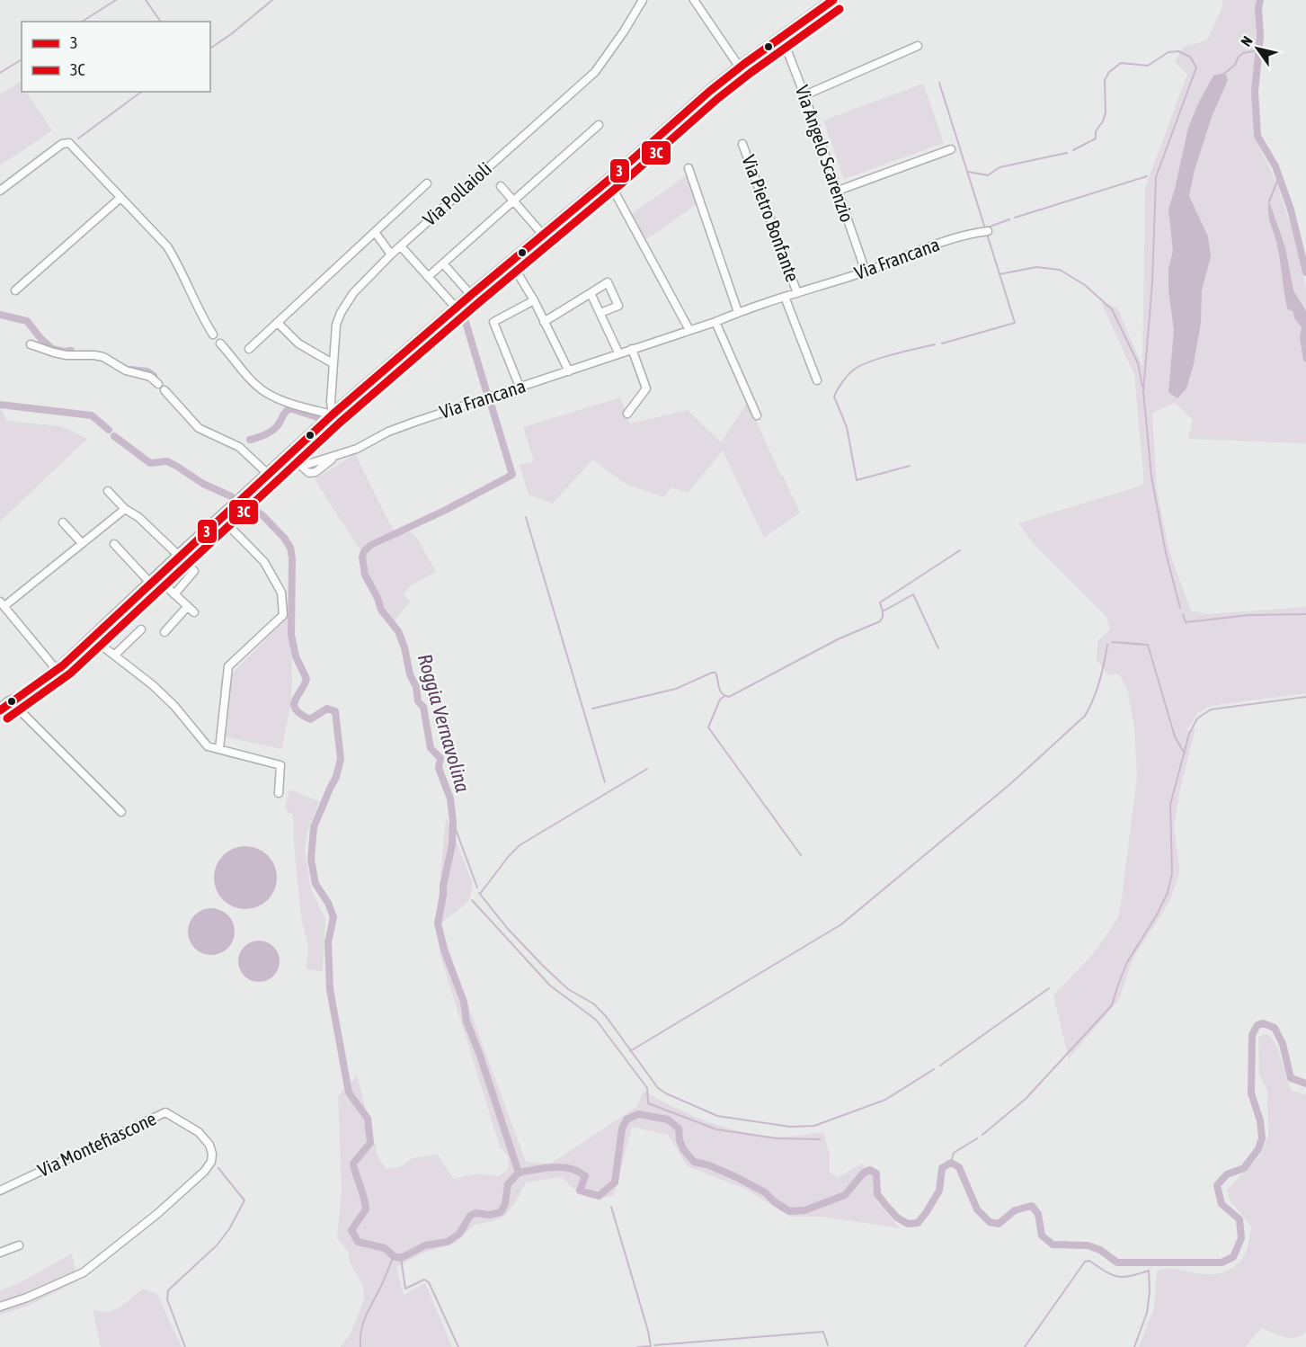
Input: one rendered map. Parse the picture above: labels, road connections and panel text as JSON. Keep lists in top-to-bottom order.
{
  "streets": {
    "street": [
      "Via Angelo Scarenzio",
      "Via Pollaioli",
      "Via Pietro Bonfante",
      "Via Francana",
      "Via Montefiascone"
    ]
  },
  "crossings": [
    ["Via Angelo Scarenzio", "Via Francana"],
    ["Via Pietro Bonfante", "Via Francana"]
  ],
  "water": ["Roggia Vernavolina"],
  "lines": ["transit line 3", "transit line 3C"],
  "legend": ["3", "3C"],
  "north": "top left"
}
